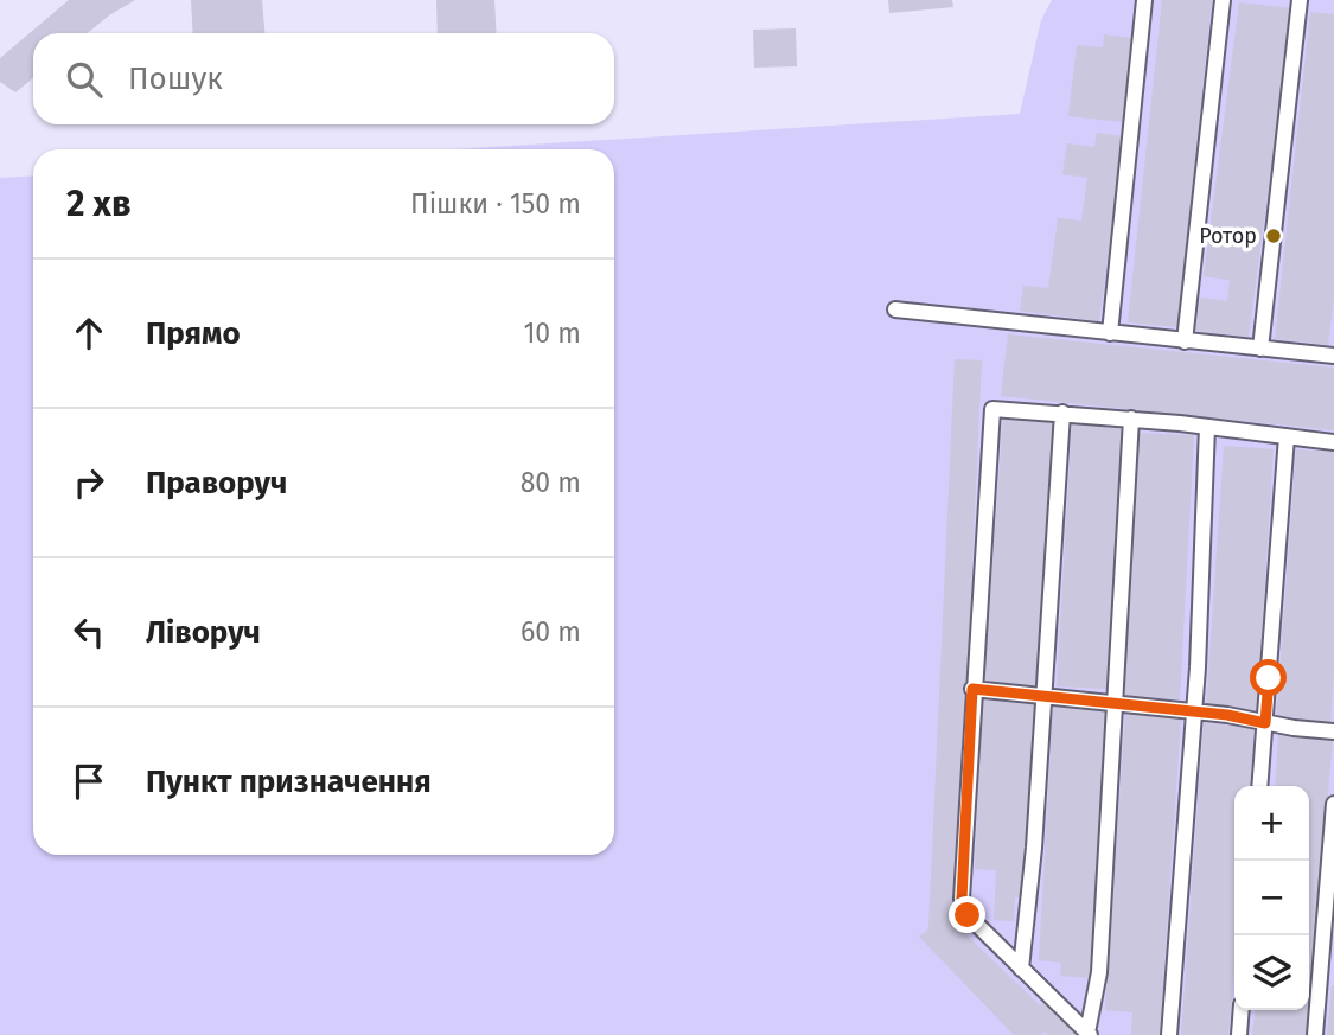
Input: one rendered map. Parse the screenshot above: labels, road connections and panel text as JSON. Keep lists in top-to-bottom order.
{
  "places": ["Ротор"],
  "page": {
    "search": "Пошук",
    "heading": ["2 хв", "Пішки · 150 m"],
    "list": [
      ["Прямо", "10 m"],
      ["Праворуч", "80 m"],
      ["Ліворуч", "60 m"],
      "Пункт призначення"
    ],
    "map_buttons": ["+", "−"]
  }
}
